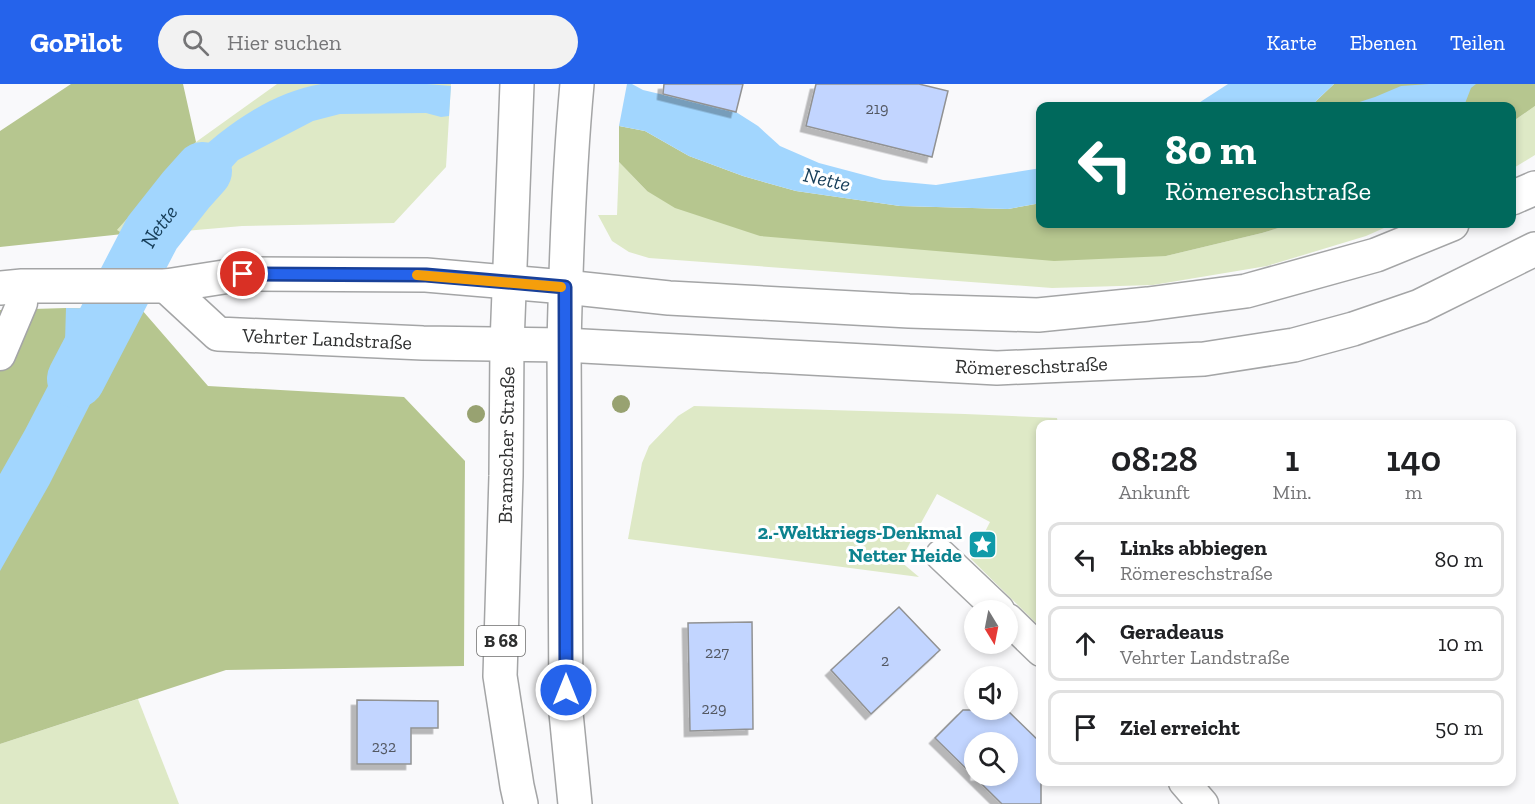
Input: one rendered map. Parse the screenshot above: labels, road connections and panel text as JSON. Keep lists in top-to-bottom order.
{
  "streets": {
    "main road": [
      "Vehrter Landstraße",
      "Römereschstraße",
      "Bramscher Straße",
      "B 68"
    ]
  },
  "crossings": [
    ["Vehrter Landstraße", "Römereschstraße"],
    ["Vehrter Landstraße", "Bramscher Straße"],
    ["Römereschstraße", "Bramscher Straße"]
  ],
  "water": ["Nette"],
  "places": {
    "place": ["2.-Weltkriegs-Denkmal Netter Heide"]
  },
  "house_numbers": [
    "219",
    "227",
    "2",
    "229",
    "232"
  ],
  "north": "bottom",
  "page": {
    "header": "GoPilot",
    "search": "Hier suchen",
    "nav": ["Karte", "Ebenen", "Teilen"],
    "turn": ["80 m", "Römereschstraße"],
    "eta": [
      "08:28",
      "Ankunft",
      "1",
      "Min.",
      "140",
      "m"
    ],
    "list": [
      {
        "name": "Links abbiegen",
        "note": "Römereschstraße",
        "value": "80 m"
      },
      {
        "name": "Geradeaus",
        "note": "Vehrter Landstraße",
        "value": "10 m"
      },
      {
        "name": "Ziel erreicht",
        "value": "50 m"
      }
    ]
  }
}
